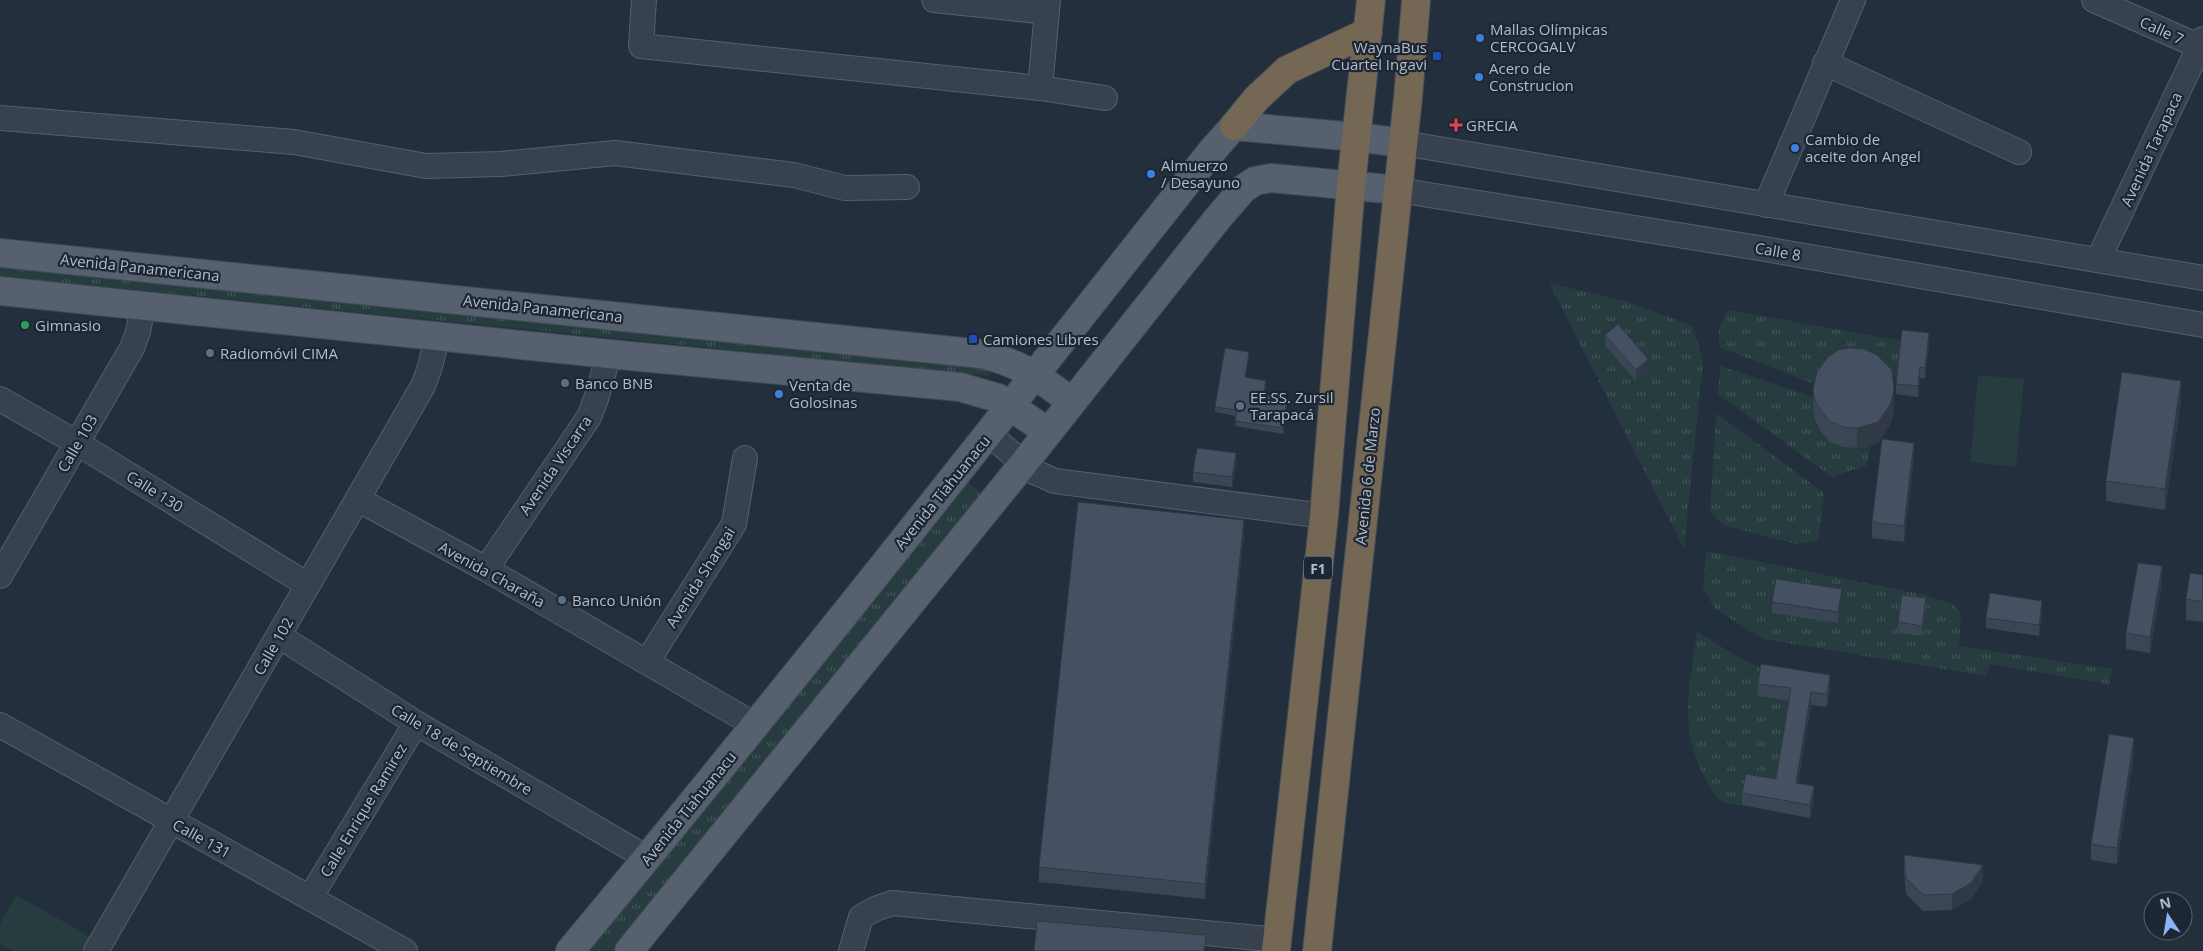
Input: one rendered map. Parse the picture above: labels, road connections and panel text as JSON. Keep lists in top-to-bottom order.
{
  "streets": {
    "highway": ["Avenida 6 de Marzo", "F1"],
    "main road": ["Calle 8", "Avenida Panamericana", "Avenida Tiahuanacu"],
    "street": [
      "Calle 7",
      "Avenida Tarapaca",
      "Calle 103",
      "Avenida Viscarra",
      "Calle 130",
      "Avenida Charaña",
      "Avenida Shangai",
      "Calle 102",
      "Calle 18 de Septiembre",
      "Calle Enrique Ramirez",
      "Calle 131"
    ]
  },
  "crossings": [
    ["Calle 7", "Avenida Tarapaca"],
    ["Calle 8", "Avenida 6 de Marzo"],
    ["Calle 8", "F1"],
    ["Avenida Panamericana", "Avenida Tiahuanacu"],
    ["Calle 103", "Calle 130"],
    ["Avenida Viscarra", "Avenida Charaña"],
    ["Calle 130", "Calle 102"],
    ["Avenida Tiahuanacu", "Avenida Charaña"],
    ["Avenida Tiahuanacu", "Calle 18 de Septiembre"],
    ["Avenida Charaña", "Avenida Shangai"],
    ["Avenida Charaña", "Calle 102"],
    ["Calle 102", "Calle 18 de Septiembre"],
    ["Calle 102", "Calle 131"],
    ["Calle 18 de Septiembre", "Calle Enrique Ramirez"],
    ["Calle Enrique Ramirez", "Calle 131"]
  ],
  "places": {
    "other": [
      "Mallas Olímpicas CERCOGALV",
      "Acero de Construcion",
      "Cambio de aceite don Angel",
      "Almuerzo / Desayuno",
      "Gimnasio",
      "Radiomóvil CIMA",
      "Banco BNB",
      "Venta de Golosinas",
      "EE.SS. Zursil Tarapacá",
      "Banco Unión"
    ],
    "transit": ["WaynaBus Cuartel Ingavi", "Camiones Libres"],
    "health": ["GRECIA"]
  },
  "north": "top"
}
